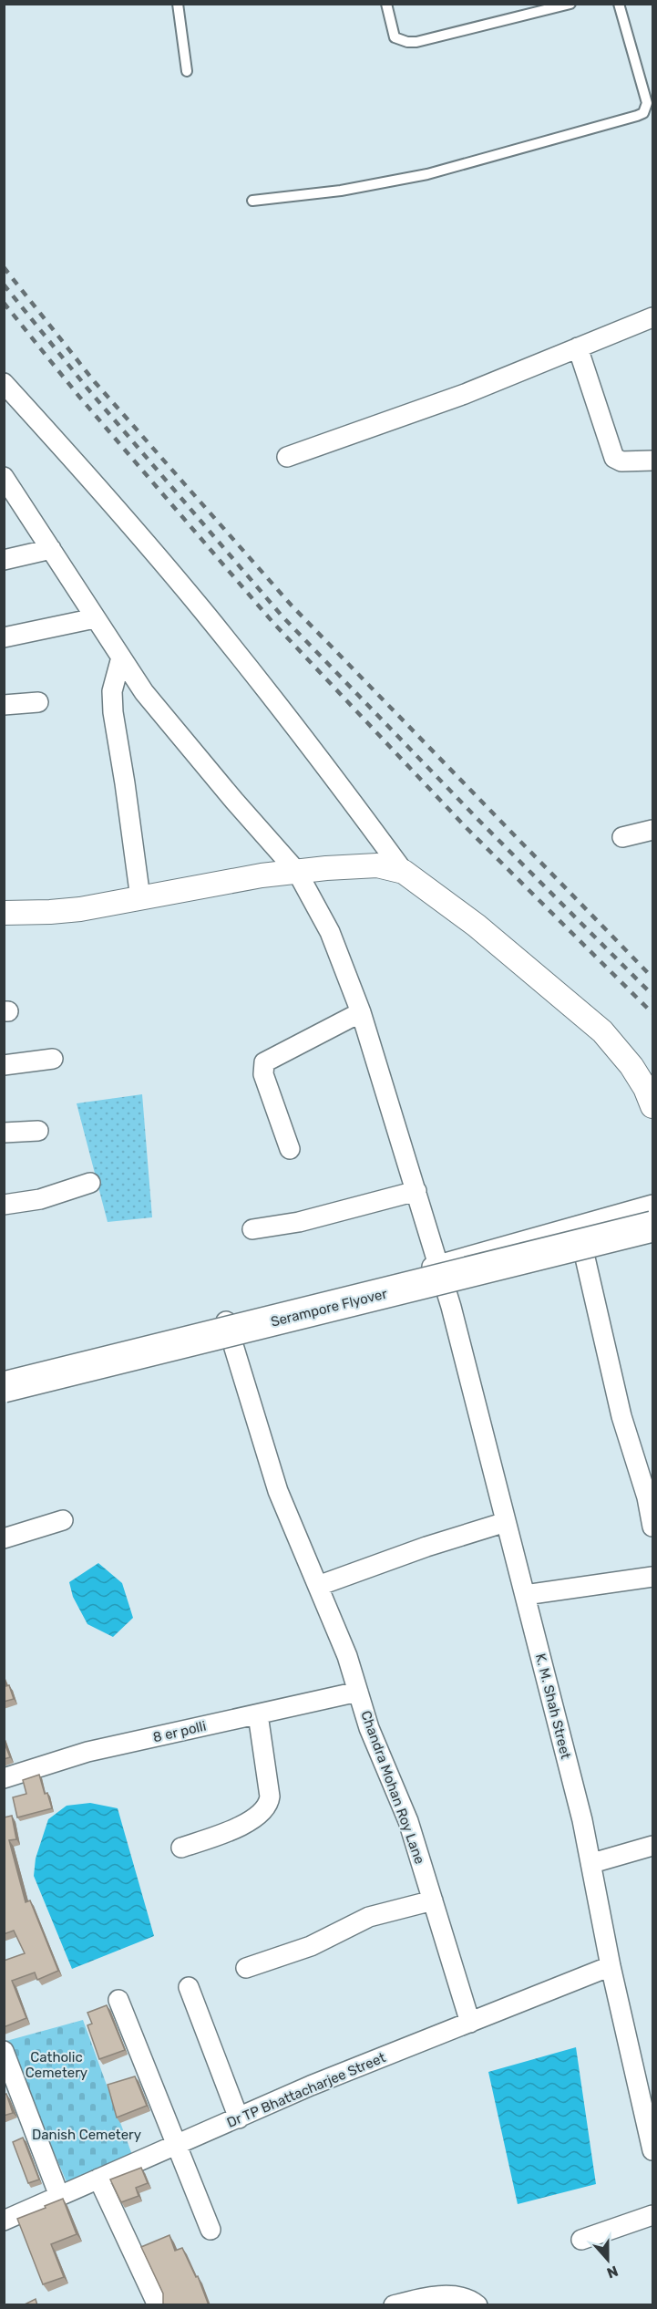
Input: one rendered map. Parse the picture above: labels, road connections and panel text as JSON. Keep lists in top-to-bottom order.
{
  "streets": {
    "main road": ["Serampore Flyover"],
    "street": [
      "K. M. Shah Street",
      "8 er polli",
      "Chandra Mohan Roy Lane",
      "Dr TP Bhattacharjee Street"
    ]
  },
  "crossings": [
    ["K. M. Shah Street", "Dr TP Bhattacharjee Street"],
    ["8 er polli", "Chandra Mohan Roy Lane"],
    ["Chandra Mohan Roy Lane", "Dr TP Bhattacharjee Street"]
  ],
  "parks": ["Catholic Cemetery", "Danish Cemetery"],
  "north": "bottom"
}
